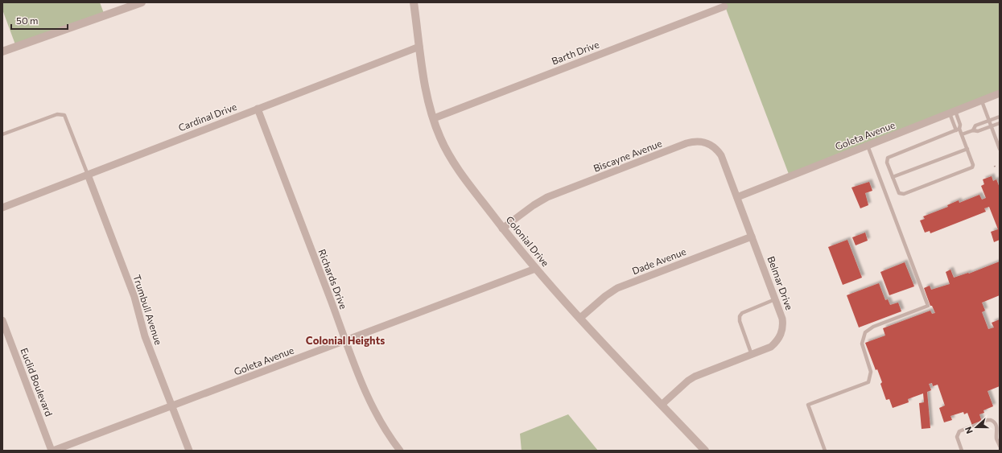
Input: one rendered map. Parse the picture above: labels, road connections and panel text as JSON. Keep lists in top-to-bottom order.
{
  "streets": {
    "street": [
      "Barth Drive",
      "Cardinal Drive",
      "Goleta Avenue",
      "Biscayne Avenue",
      "Colonial Drive",
      "Dade Avenue",
      "Richards Drive",
      "Belmar Drive",
      "Trumbull Avenue",
      "Euclid Boulevard"
    ]
  },
  "crossings": [
    ["Barth Drive", "Colonial Drive"],
    ["Cardinal Drive", "Colonial Drive"],
    ["Cardinal Drive", "Richards Drive"],
    ["Cardinal Drive", "Trumbull Avenue"],
    ["Goleta Avenue", "Biscayne Avenue"],
    ["Goleta Avenue", "Colonial Drive"],
    ["Goleta Avenue", "Richards Drive"],
    ["Goleta Avenue", "Belmar Drive"],
    ["Goleta Avenue", "Trumbull Avenue"],
    ["Goleta Avenue", "Euclid Boulevard"],
    ["Biscayne Avenue", "Colonial Drive"],
    ["Biscayne Avenue", "Belmar Drive"],
    ["Colonial Drive", "Dade Avenue"],
    ["Colonial Drive", "Belmar Drive"],
    ["Dade Avenue", "Belmar Drive"]
  ],
  "districts": ["Colonial Heights"],
  "scale_bar": "50 m",
  "north": "left"
}
